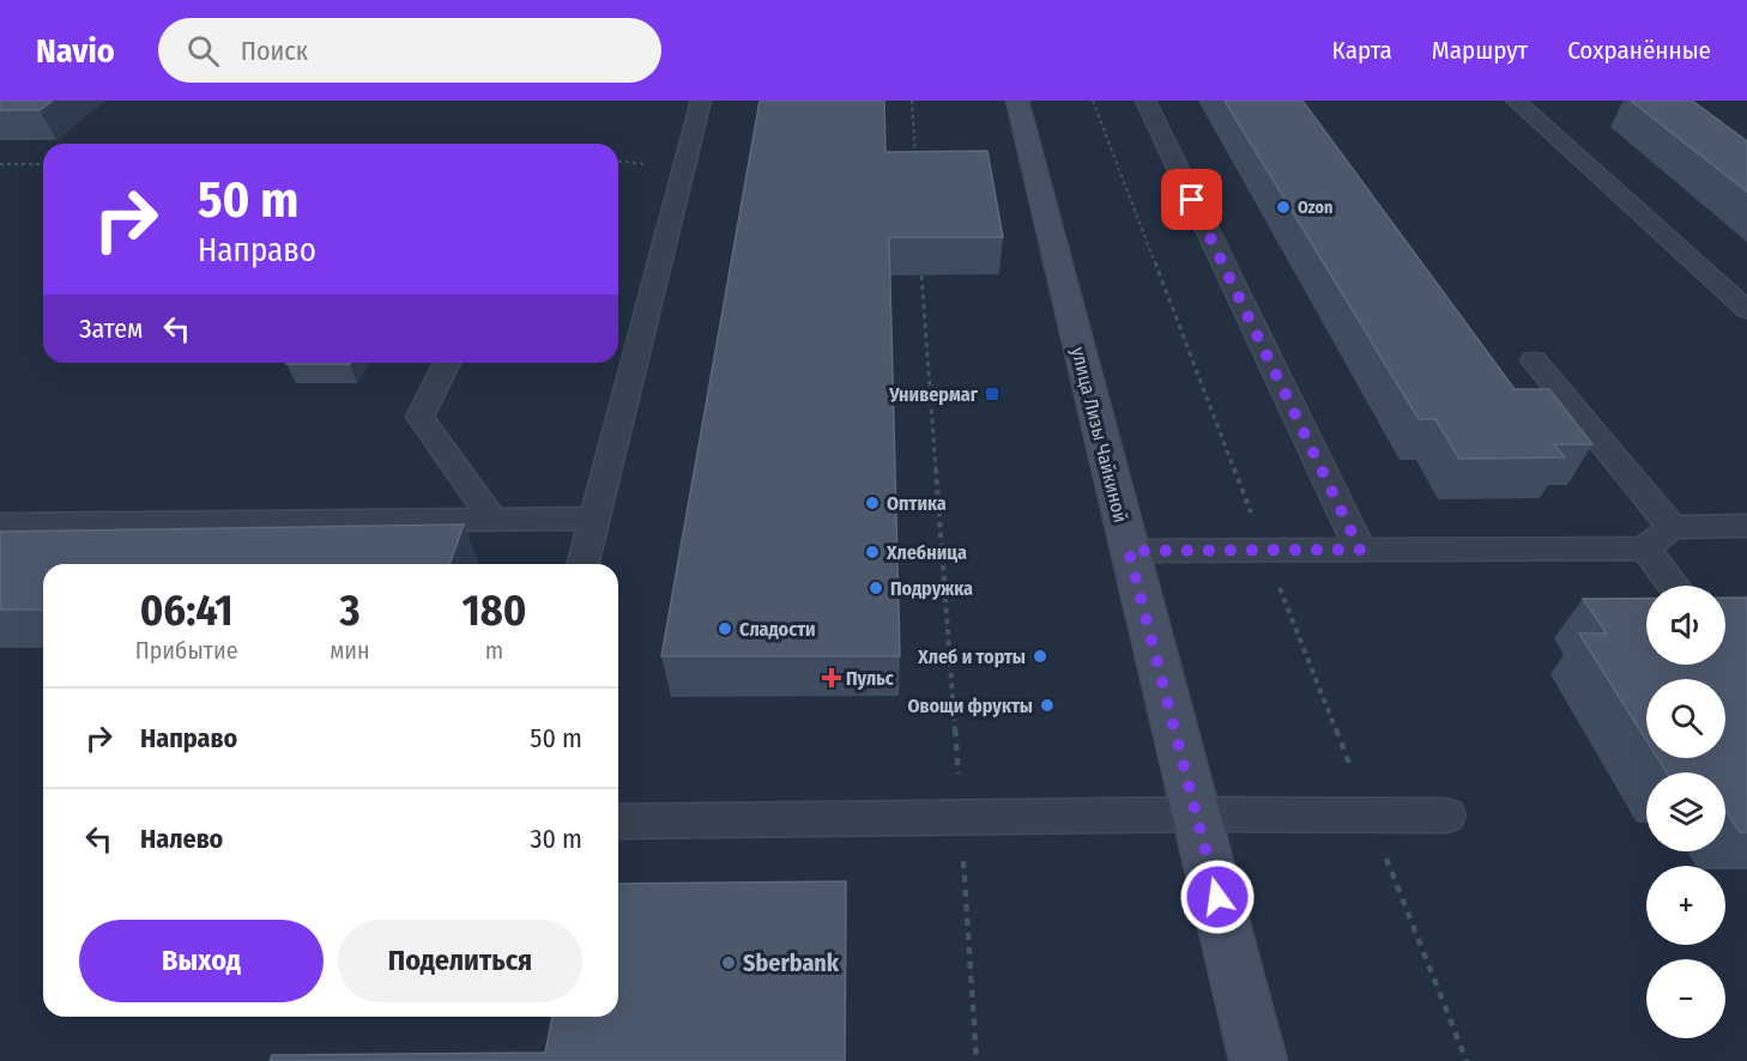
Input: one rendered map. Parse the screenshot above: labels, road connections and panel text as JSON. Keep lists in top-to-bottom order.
{
  "streets": {
    "main road": ["улица Лизы Чайкиной"]
  },
  "places": {
    "other": [
      "Ozon",
      "Оптика",
      "Хлебница",
      "Подружка",
      "Сладости",
      "Хлеб и торты",
      "Овощи фрукты",
      "Sberbank"
    ],
    "transit": ["Универмаг"],
    "health": ["Пульс"]
  },
  "page": {
    "header": "Navio",
    "search": "Поиск",
    "nav": ["Карта", "Маршрут", "Сохранённые"],
    "turn": ["50 m", "Направо"],
    "then": "Затем",
    "eta": [
      "06:41",
      "Прибытие",
      "3",
      "мин",
      "180",
      "m"
    ],
    "map_buttons": ["+", "−"],
    "list": [
      {
        "name": "Направо",
        "value": "50 m"
      },
      {
        "name": "Налево",
        "value": "30 m"
      }
    ],
    "buttons": ["Выход", "Поделиться"]
  }
}
